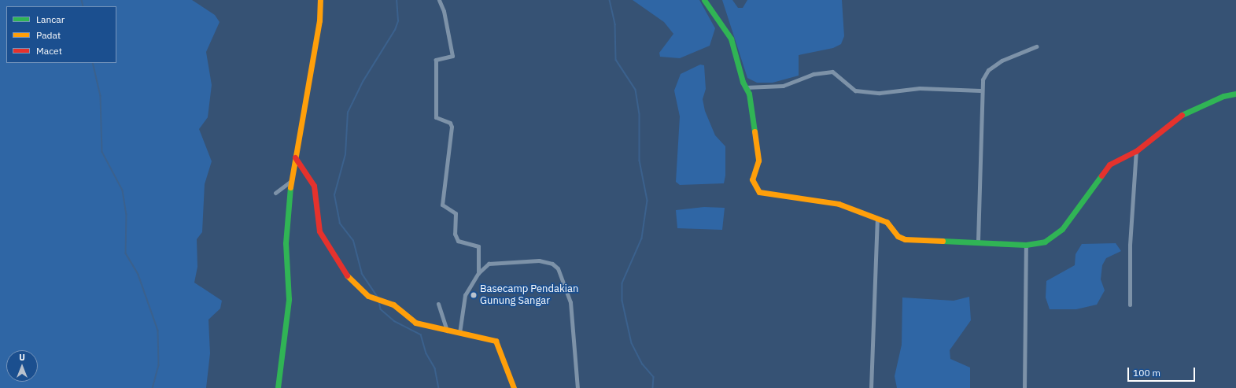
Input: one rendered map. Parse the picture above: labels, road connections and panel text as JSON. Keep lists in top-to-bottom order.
{
  "places": ["Basecamp Pendakian Gunung Sangar"],
  "legend": ["Lancar", "Padat", "Macet"],
  "scale_bar": "100 m",
  "north": "top"
}
